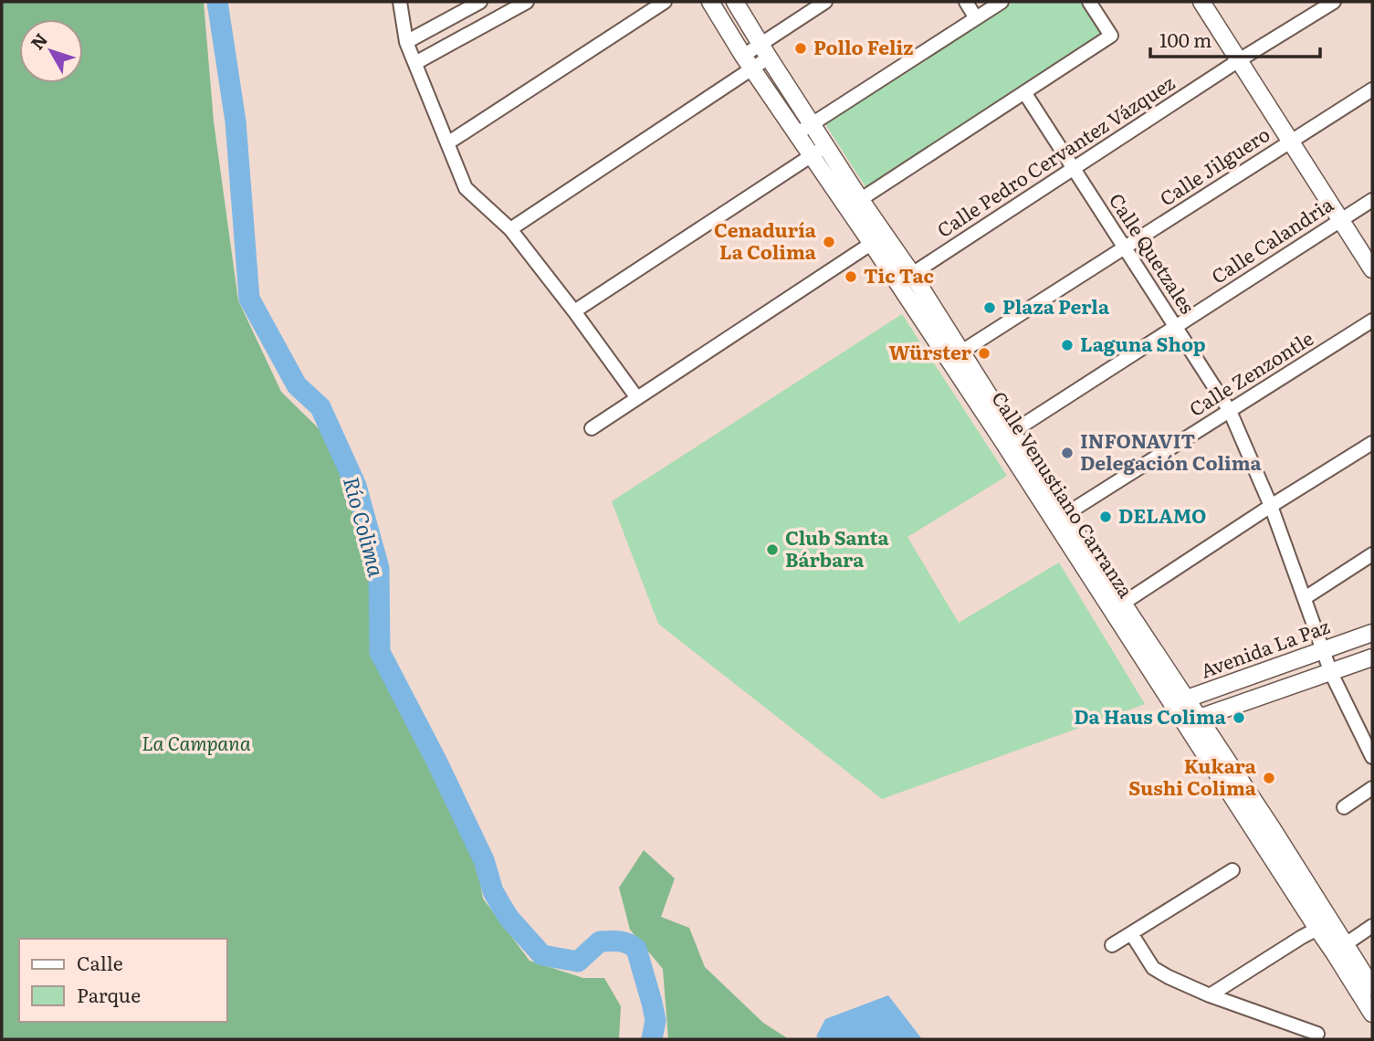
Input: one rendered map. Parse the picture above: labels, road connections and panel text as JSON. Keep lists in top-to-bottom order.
{
  "streets": {
    "street": [
      "Calle Pedro Cervantez Vázquez",
      "Calle Jilguero",
      "Calle Calandria",
      "Calle Quetzales",
      "Calle Zenzontle",
      "Calle Venustiano Carranza",
      "Avenida La Paz"
    ]
  },
  "crossings": [
    ["Calle Pedro Cervantez Vázquez", "Calle Quetzales"],
    ["Calle Pedro Cervantez Vázquez", "Calle Venustiano Carranza"],
    ["Calle Jilguero", "Calle Quetzales"],
    ["Calle Jilguero", "Calle Venustiano Carranza"],
    ["Calle Calandria", "Calle Quetzales"],
    ["Calle Calandria", "Calle Venustiano Carranza"],
    ["Calle Quetzales", "Calle Zenzontle"],
    ["Calle Quetzales", "Avenida La Paz"],
    ["Calle Zenzontle", "Calle Venustiano Carranza"],
    ["Calle Venustiano Carranza", "Avenida La Paz"]
  ],
  "water": ["Río Colima"],
  "parks": ["La Campana"],
  "places": [
    "Pollo Feliz",
    "Cenaduría La Colima",
    "Tic Tac",
    "Plaza Perla",
    "Laguna Shop",
    "Würster",
    "INFONAVIT Delegación Colima",
    "DELAMO",
    "Club Santa Bárbara",
    "Da Haus Colima",
    "Kukara Sushi Colima"
  ],
  "legend": ["Calle", "Parque"],
  "scale_bar": "100 m",
  "north": "top left"
}
